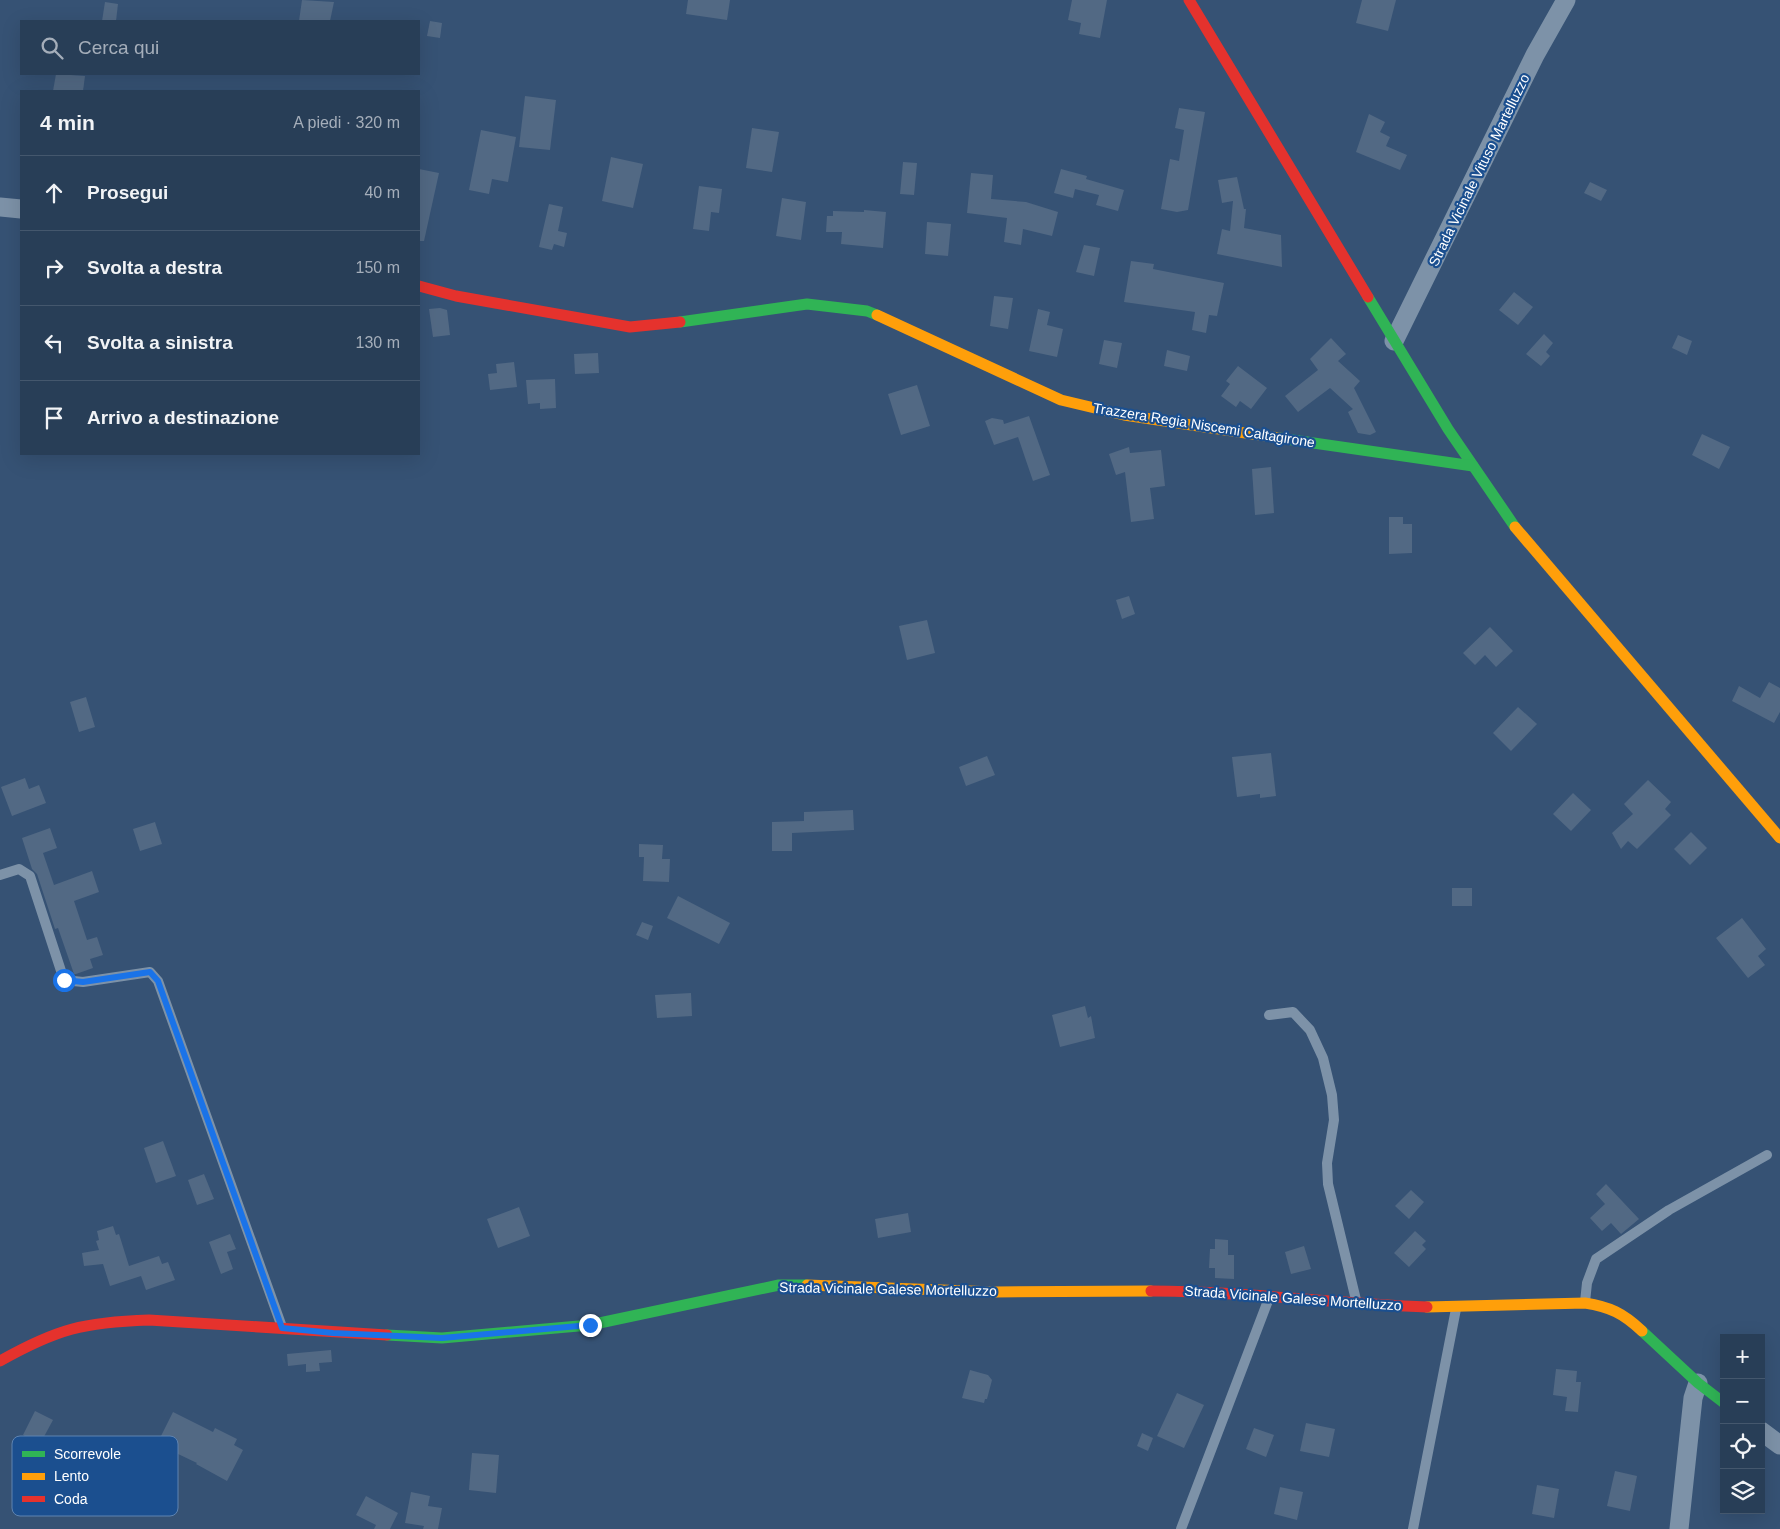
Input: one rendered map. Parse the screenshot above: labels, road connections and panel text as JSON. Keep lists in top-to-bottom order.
{
  "streets": {
    "street": ["Strada Vicinale Vituso Martelluzzo", "Trazzera Regia Niscemi Caltagirone", "Strada Vicinale Galese Mortelluzzo"]
  },
  "legend": ["Scorrevole", "Lento", "Coda"],
  "page": {
    "search": "Cerca qui",
    "heading": ["4 min", "A piedi · 320 m"],
    "list": [
      ["Prosegui", "40 m"],
      ["Svolta a destra", "150 m"],
      ["Svolta a sinistra", "130 m"],
      "Arrivo a destinazione"
    ],
    "map_buttons": ["+", "−"]
  }
}
